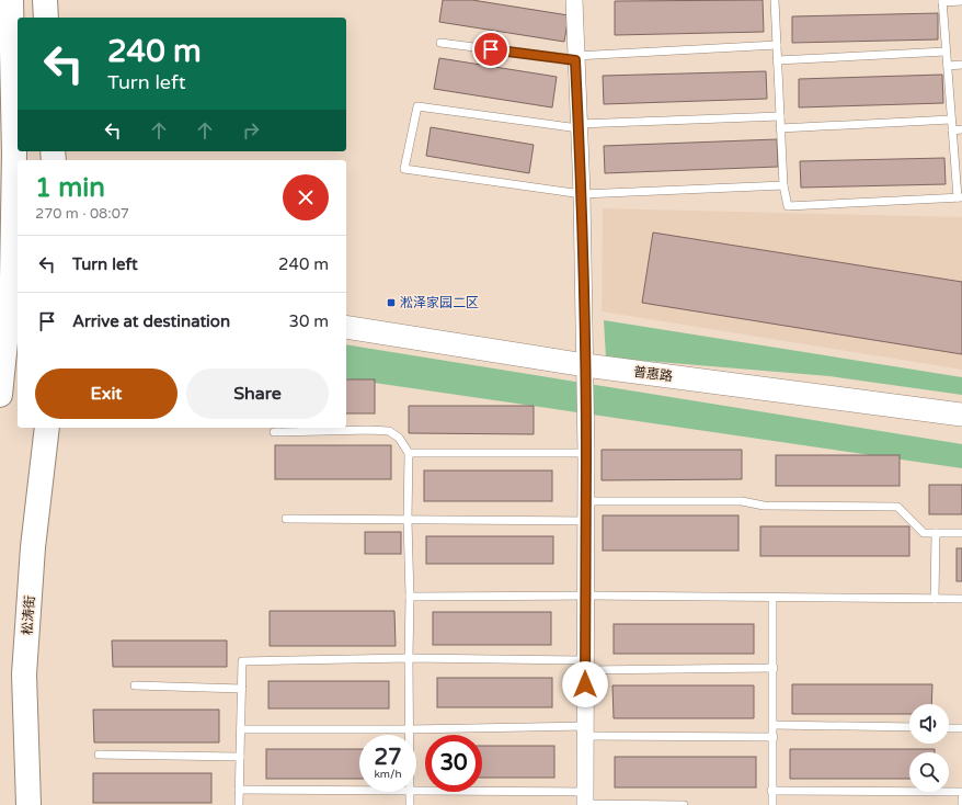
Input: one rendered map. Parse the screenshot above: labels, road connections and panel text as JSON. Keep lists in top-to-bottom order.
{
  "streets": {
    "main road": ["普惠路", "松涛街"]
  },
  "places": {
    "transit": ["淞泽家园二区"]
  },
  "page": {
    "turn": ["240 m", "Turn left"],
    "heading": ["1 min", "270 m · 08:07"],
    "list": [
      {
        "name": "Turn left",
        "value": "240 m"
      },
      {
        "name": "Arrive at destination",
        "value": "30 m"
      }
    ],
    "buttons": ["Exit", "Share"],
    "speed": "27 km/h",
    "limit": "30"
  }
}
